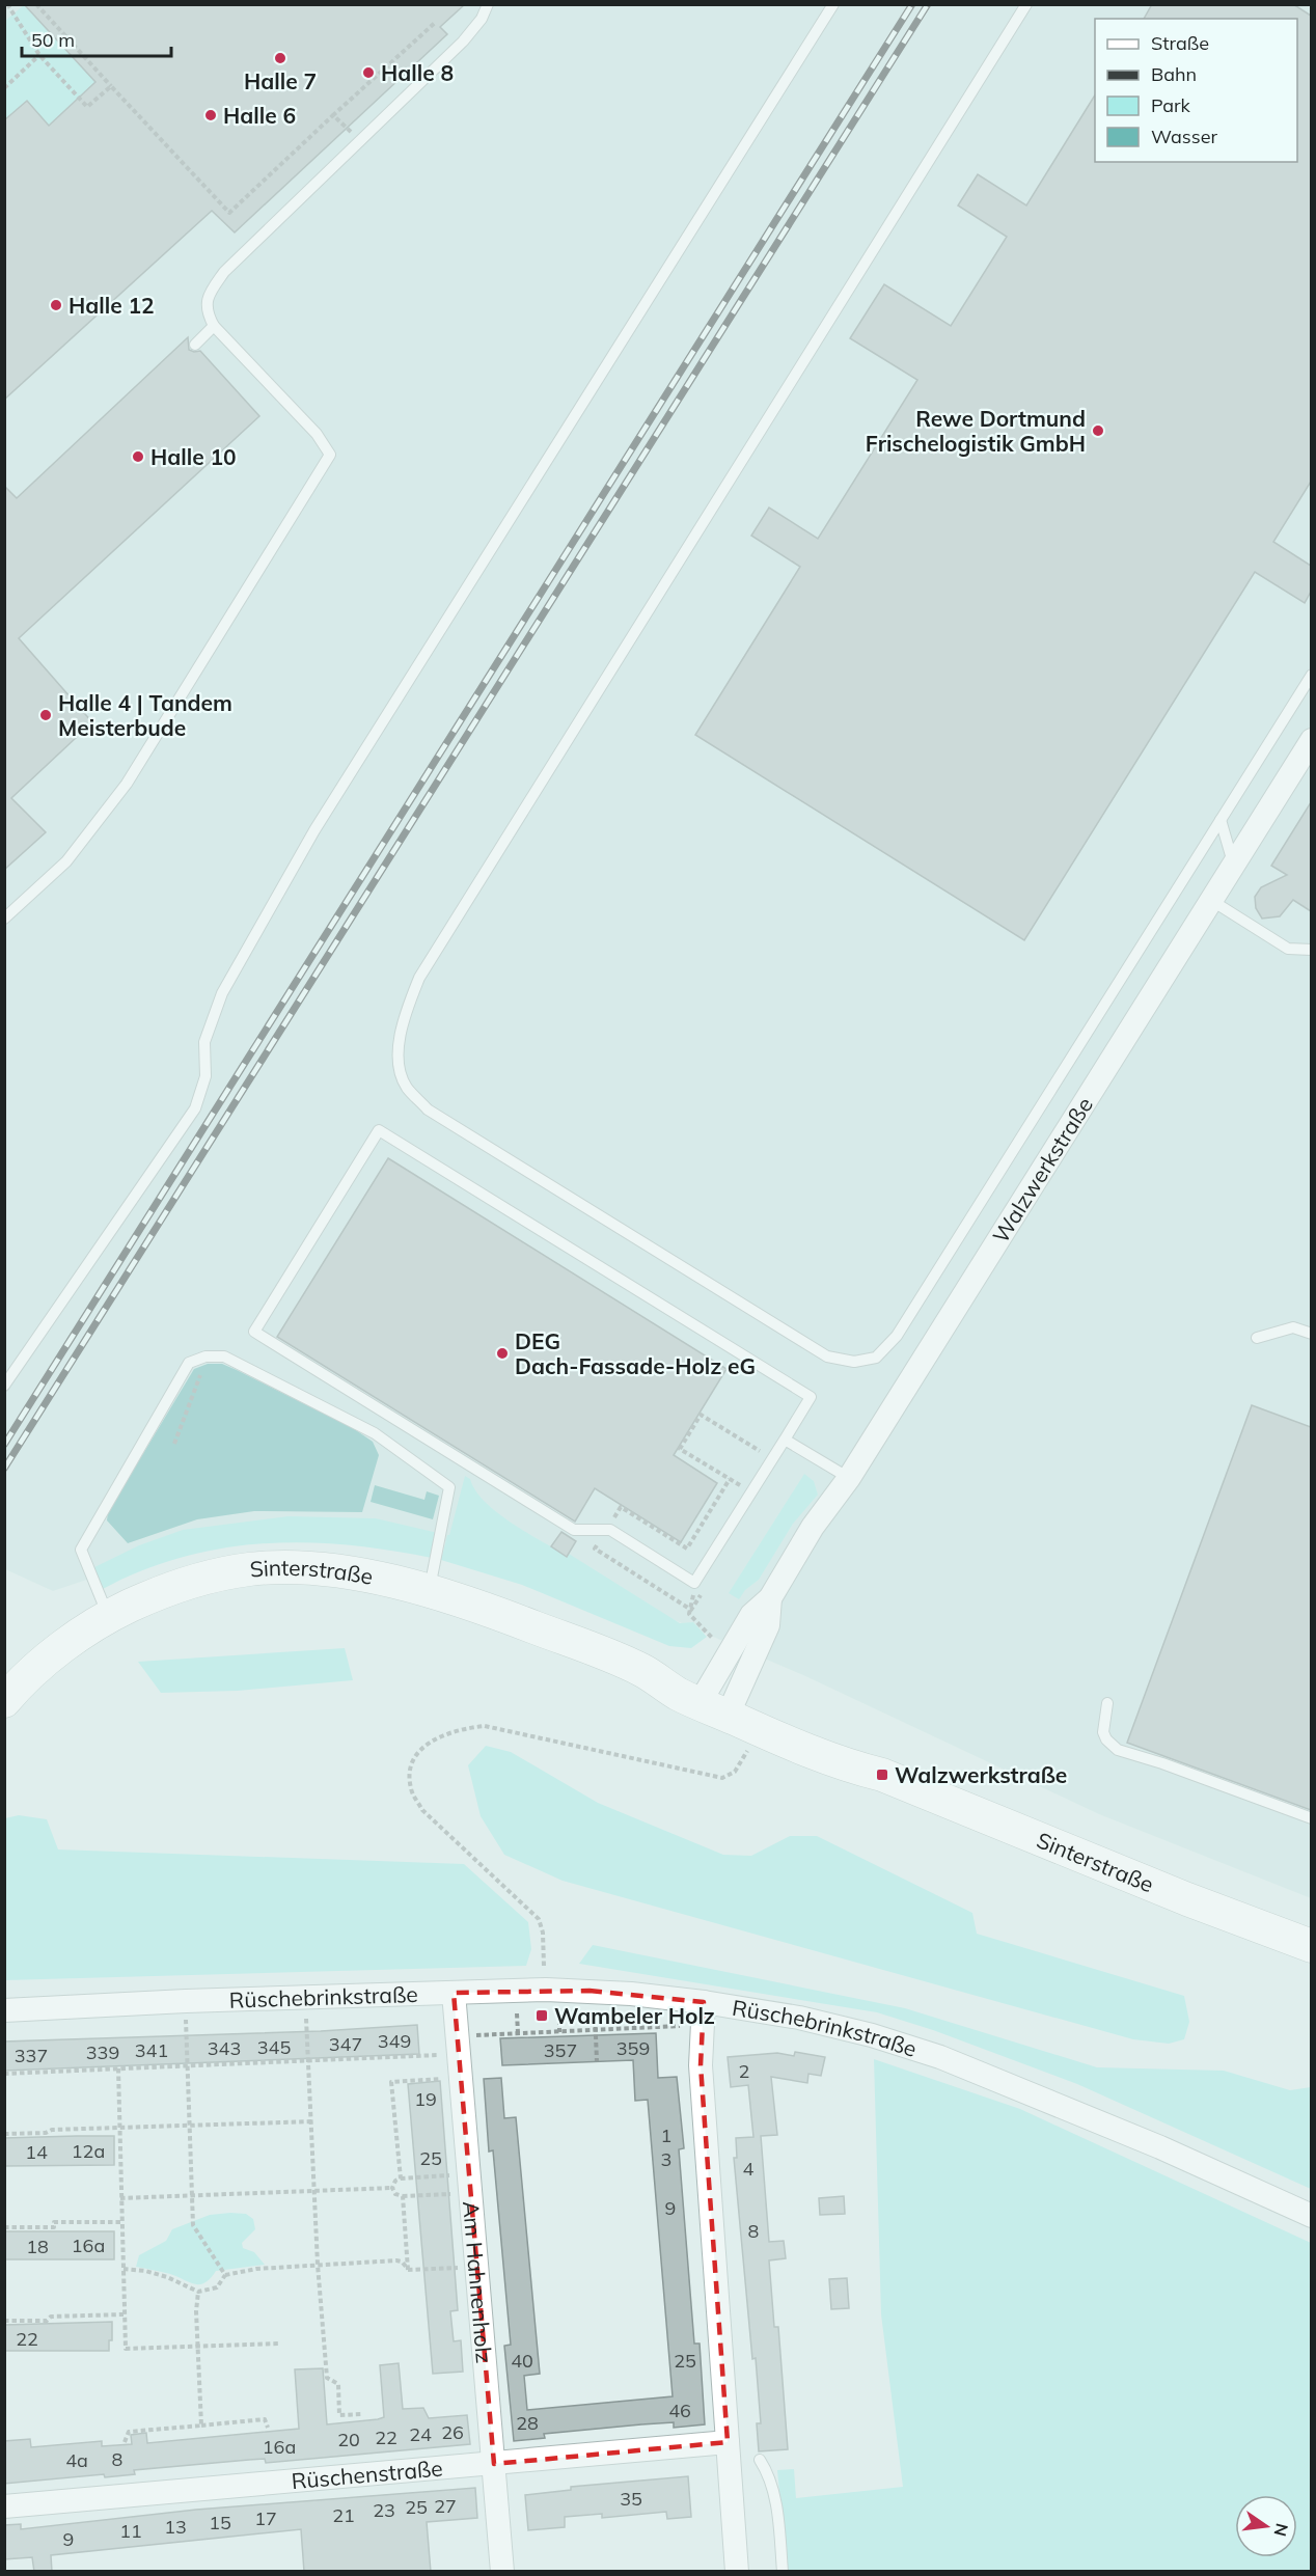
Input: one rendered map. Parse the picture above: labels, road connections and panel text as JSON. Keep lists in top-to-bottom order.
{
  "streets": {
    "street": [
      "Walzwerkstraße",
      "Sinterstraße",
      "Rüschebrinkstraße",
      "Am Hahnenholz",
      "Rüschenstraße"
    ]
  },
  "crossings": [
    ["Walzwerkstraße", "Sinterstraße"],
    ["Rüschebrinkstraße", "Am Hahnenholz"],
    ["Am Hahnenholz", "Rüschenstraße"]
  ],
  "places": {
    "other": [
      "Halle 7",
      "Halle 8",
      "Halle 6",
      "Halle 12",
      "Rewe Dortmund Frischelogistik GmbH",
      "Halle 10",
      "Halle 4 | Tandem Meisterbude",
      "DEG Dach-Fassade-Holz eG"
    ],
    "transit": ["Walzwerkstraße", "Wambeler Holz"]
  },
  "house_numbers": [
    "349",
    "347",
    "345",
    "343",
    "359",
    "341",
    "357",
    "339",
    "337",
    "2",
    "19",
    "1",
    "12a",
    "14",
    "25",
    "3",
    "4",
    "9",
    "8",
    "16a",
    "18",
    "22",
    "40",
    "25",
    "46",
    "28",
    "26",
    "24",
    "22",
    "20",
    "16a",
    "8",
    "4a",
    "35",
    "27",
    "25",
    "23",
    "21",
    "17",
    "15",
    "13",
    "11",
    "9"
  ],
  "legend": [
    "Straße",
    "Bahn",
    "Park",
    "Wasser"
  ],
  "scale_bar": "50 m",
  "north": "right"
}
